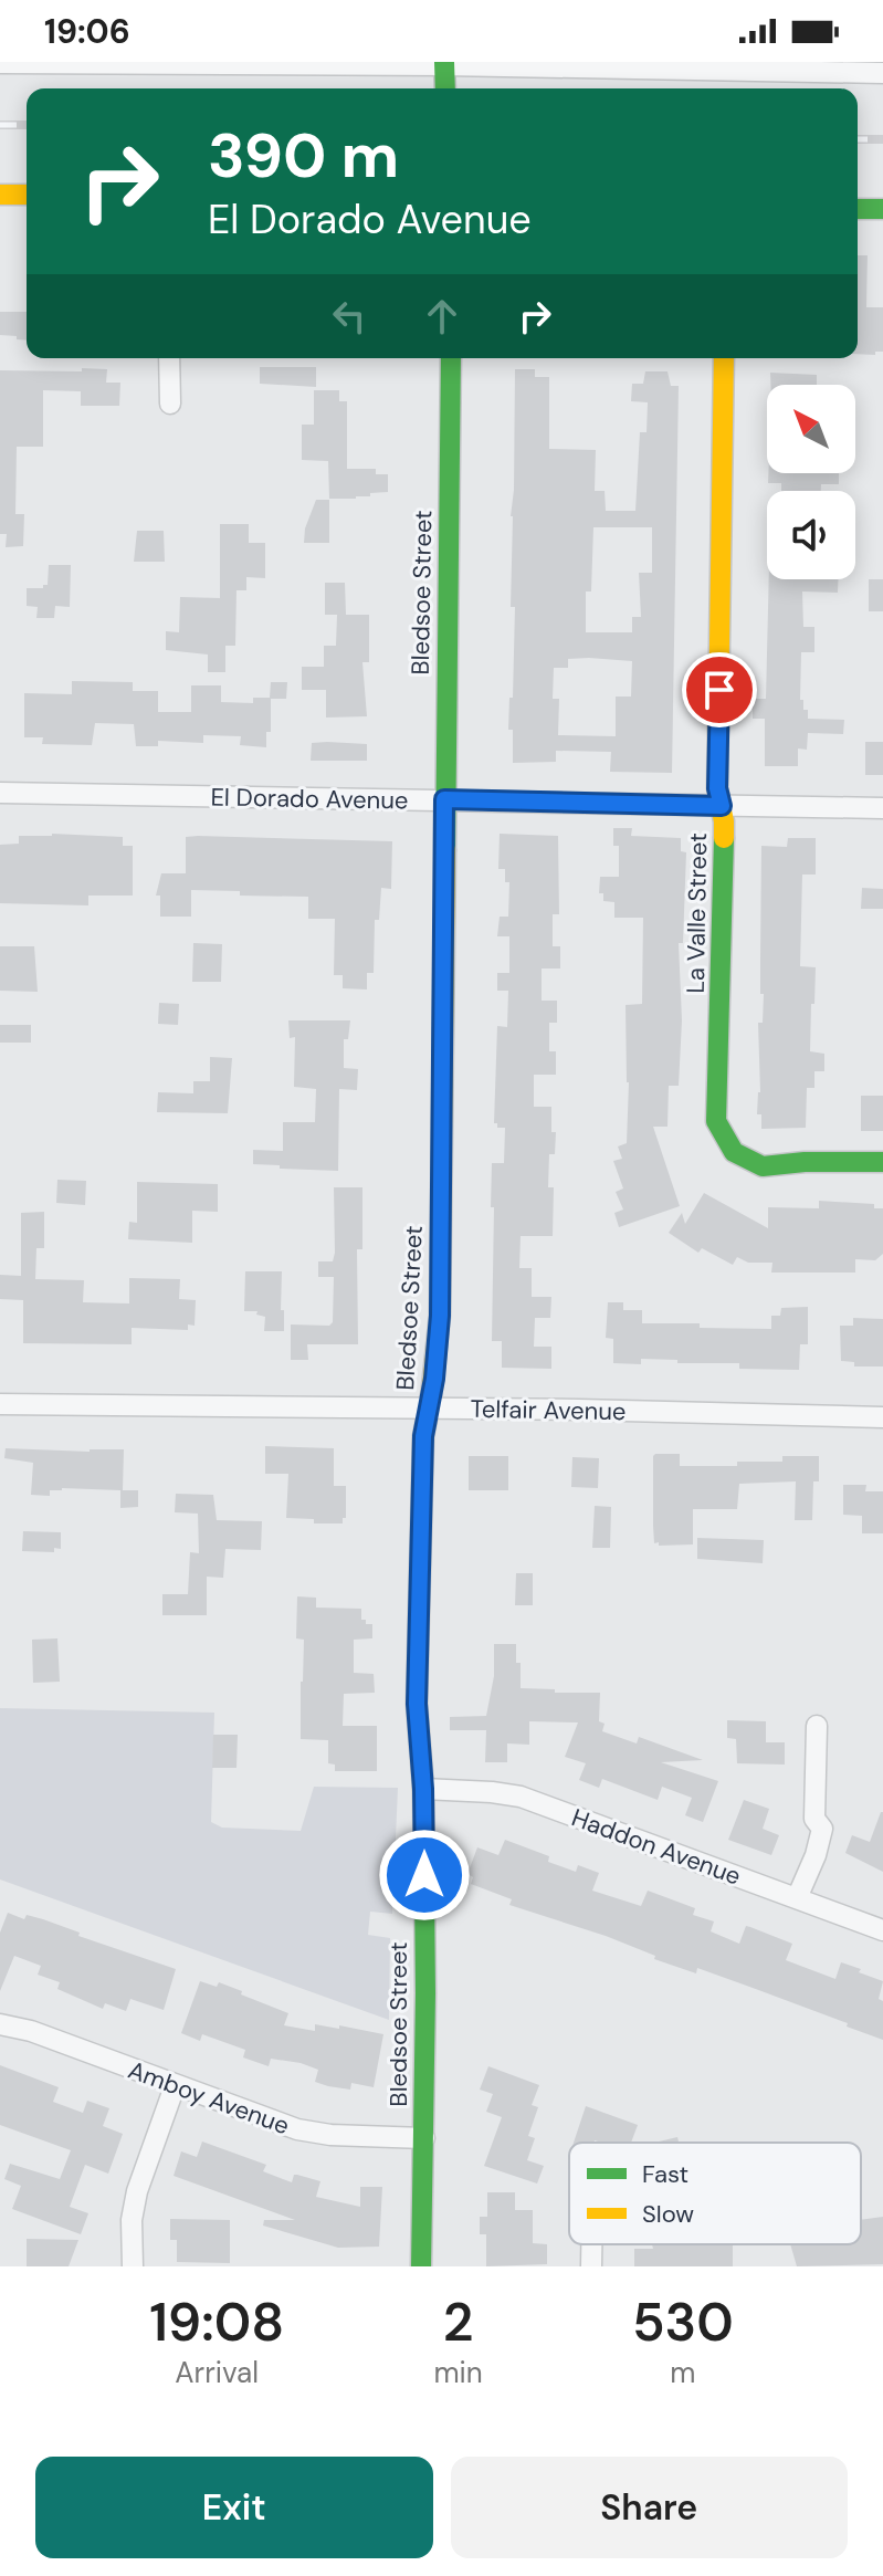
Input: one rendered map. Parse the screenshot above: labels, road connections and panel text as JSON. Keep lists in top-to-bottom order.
{
  "streets": {
    "street": [
      "Bledsoe Street",
      "El Dorado Avenue",
      "La Valle Street",
      "Telfair Avenue",
      "Haddon Avenue",
      "Amboy Avenue"
    ]
  },
  "crossings": [
    ["Bledsoe Street", "El Dorado Avenue"],
    ["Bledsoe Street", "Telfair Avenue"],
    ["Bledsoe Street", "Haddon Avenue"],
    ["Bledsoe Street", "Amboy Avenue"],
    ["El Dorado Avenue", "La Valle Street"]
  ],
  "legend": ["Fast", "Slow"],
  "north": "top left",
  "page": {
    "status": "19:06",
    "turn": ["390 m", "El Dorado Avenue"],
    "eta": [
      "19:08",
      "Arrival",
      "2",
      "min",
      "530",
      "m"
    ],
    "buttons": ["Exit", "Share"]
  }
}
